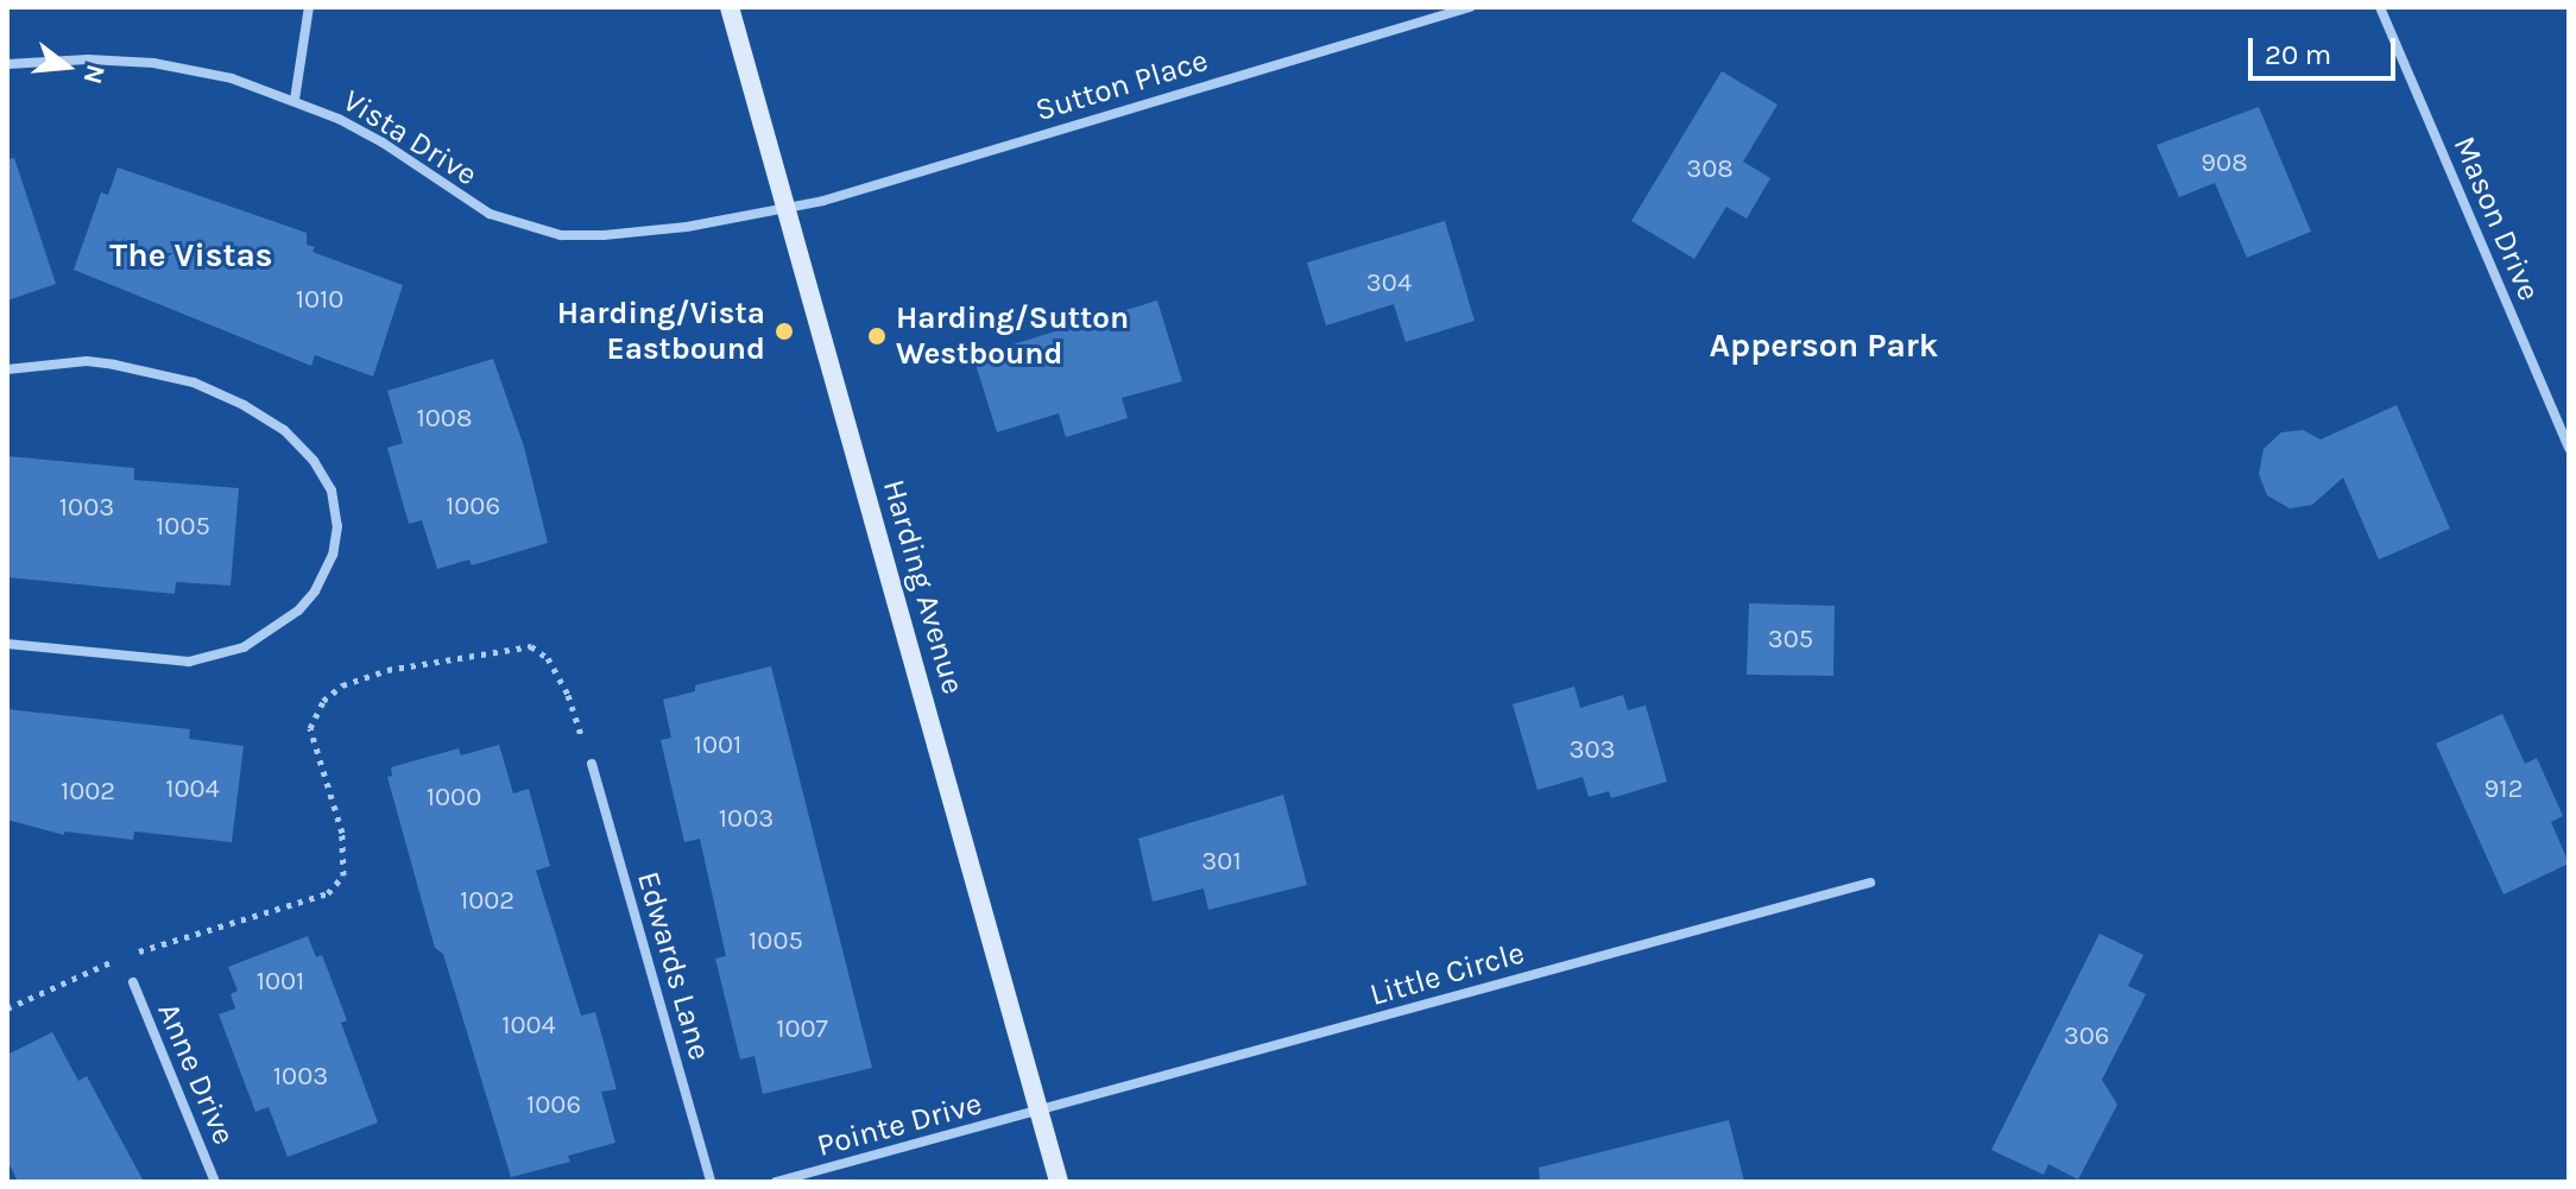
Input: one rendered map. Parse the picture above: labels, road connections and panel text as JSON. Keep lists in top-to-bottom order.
{
  "streets": {
    "main road": ["Harding Avenue"],
    "street": [
      "Sutton Place",
      "Vista Drive",
      "Mason Drive",
      "Edwards Lane",
      "Little Circle",
      "Anne Drive",
      "Pointe Drive"
    ]
  },
  "crossings": [
    ["Sutton Place", "Vista Drive"],
    ["Sutton Place", "Harding Avenue"],
    ["Vista Drive", "Harding Avenue"],
    ["Harding Avenue", "Little Circle"],
    ["Harding Avenue", "Pointe Drive"],
    ["Little Circle", "Pointe Drive"]
  ],
  "districts": ["The Vistas", "Apperson Park"],
  "places": ["Harding/Vista Eastbound", "Harding/Sutton Westbound"],
  "house_numbers": [
    "908",
    "308",
    "304",
    "1010",
    "1008",
    "1006",
    "1003",
    "1005",
    "305",
    "1001",
    "303",
    "1004",
    "912",
    "1002",
    "1000",
    "1003",
    "301",
    "1002",
    "1005",
    "1001",
    "1004",
    "1007",
    "306",
    "1003",
    "1006"
  ],
  "scale_bar": "20 m",
  "north": "right"
}
